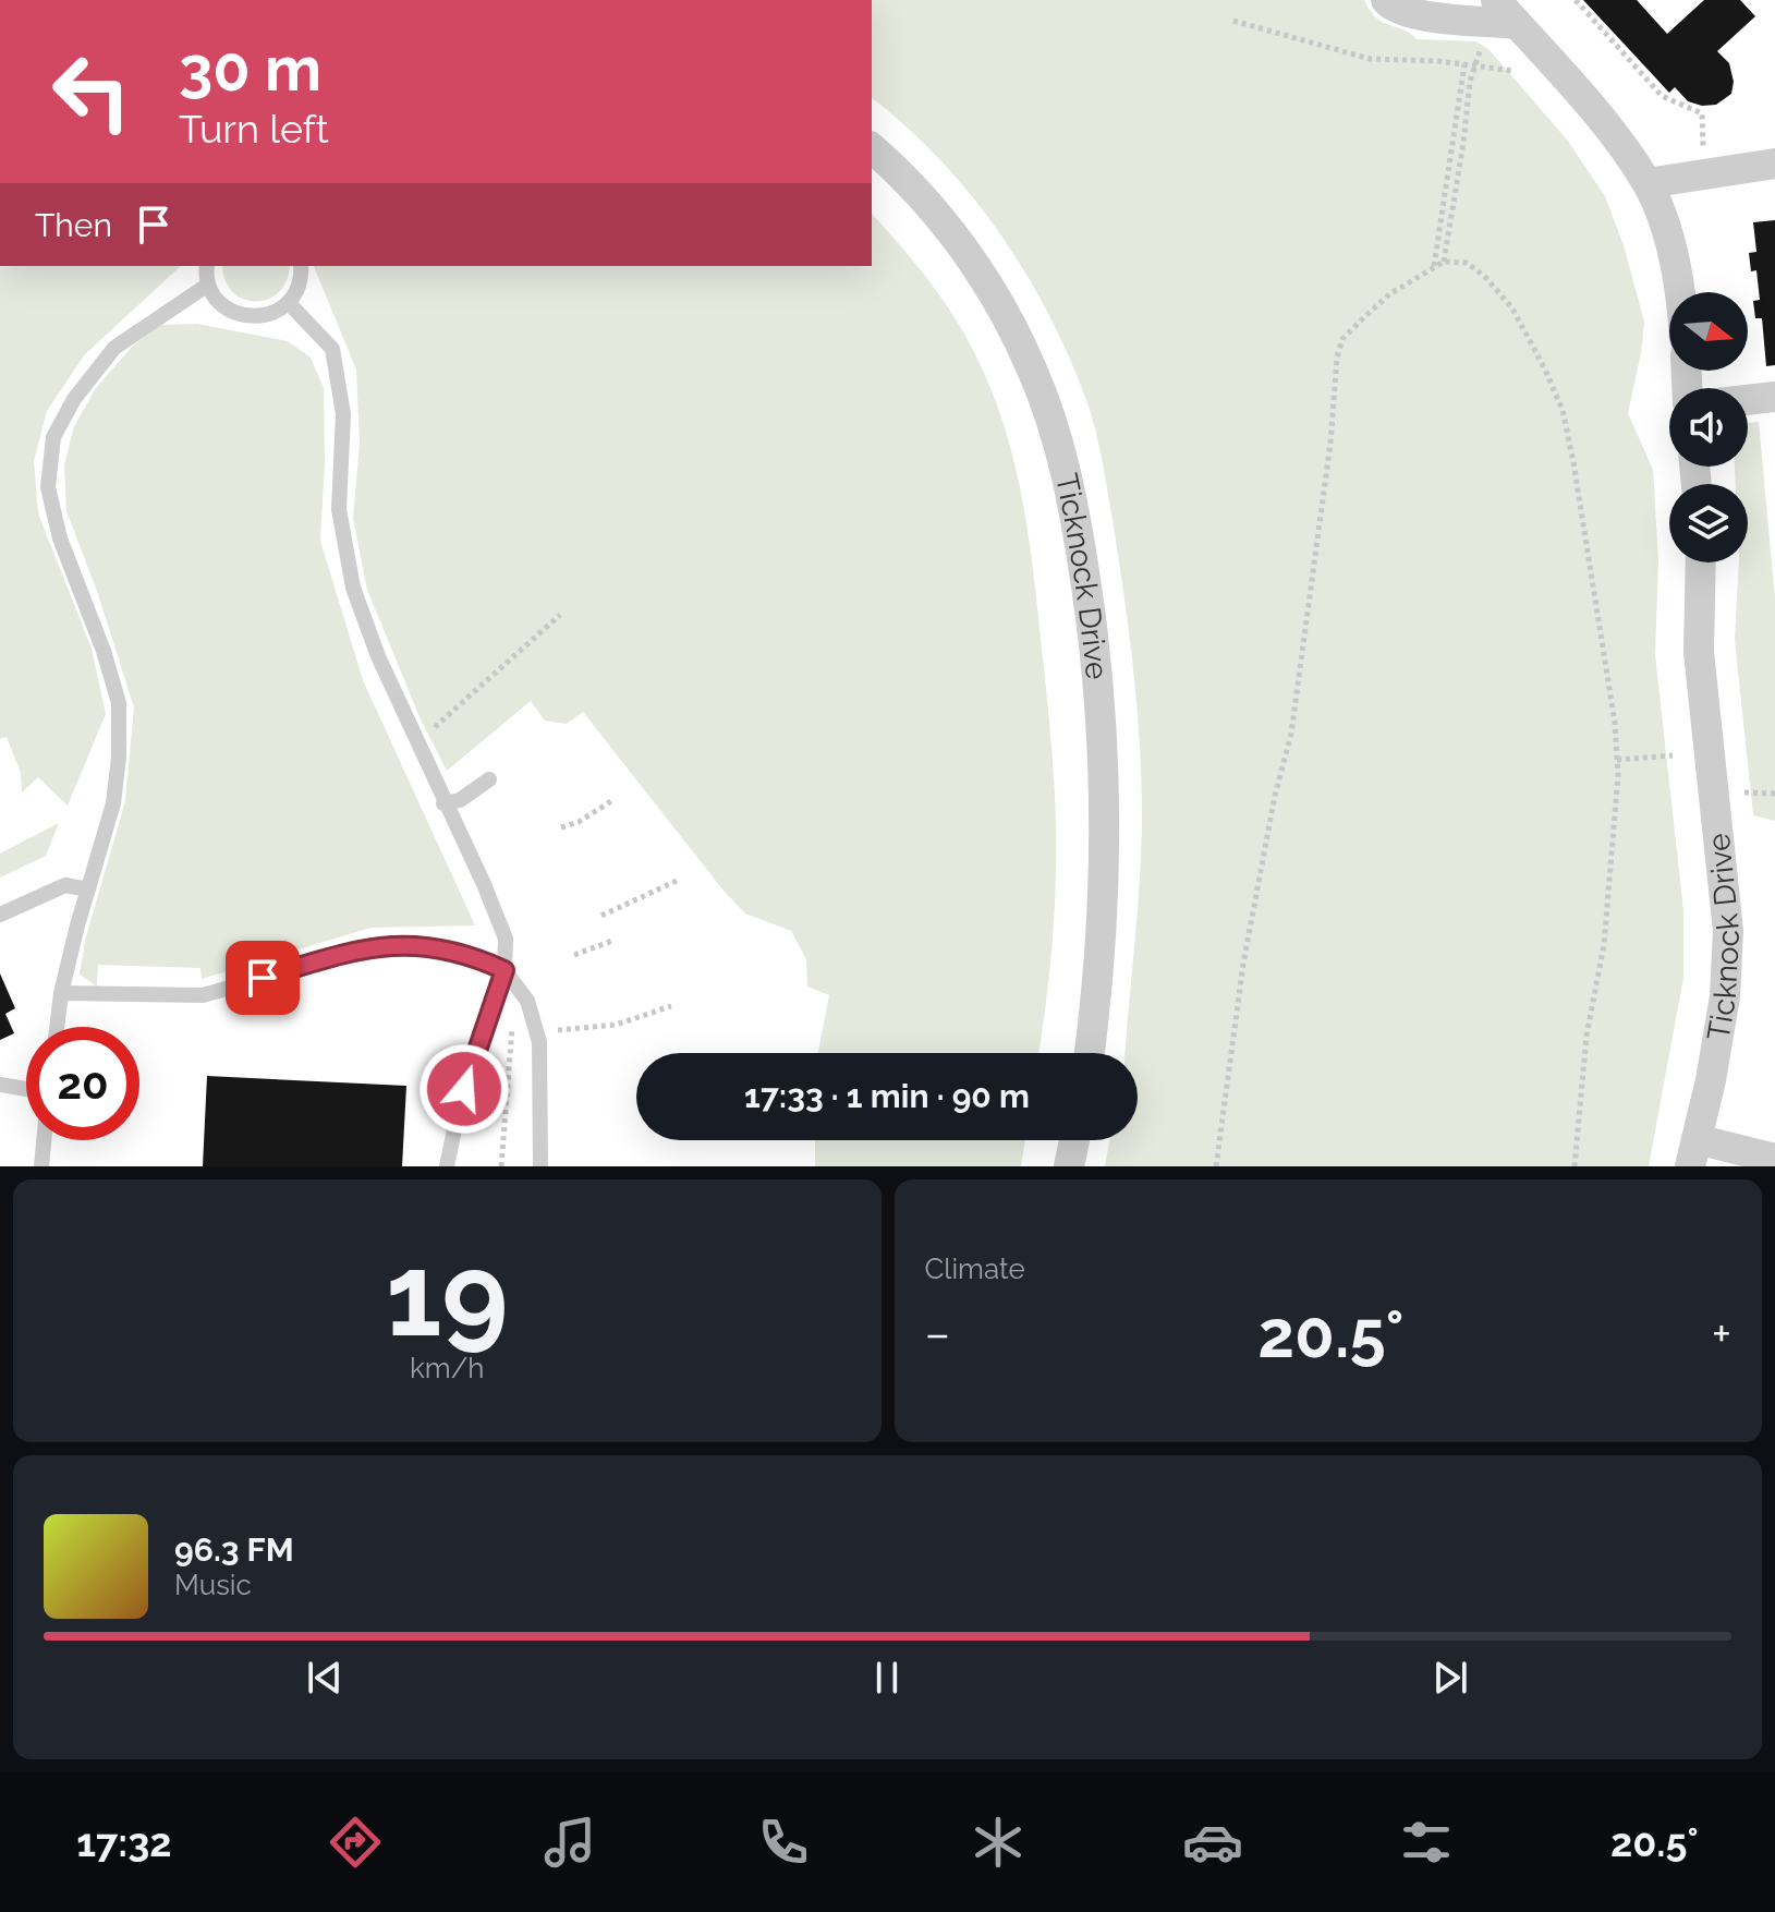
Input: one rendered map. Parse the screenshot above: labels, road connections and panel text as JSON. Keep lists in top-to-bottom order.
{
  "streets": {
    "street": ["Ticknock Drive"]
  },
  "north": "right",
  "page": {
    "turn": ["30 m", "Turn left"],
    "then": "Then",
    "limit": "20",
    "trip": "17:33 · 1 min · 90 m",
    "tile": [
      ["19", "km/h"],
      "Climate"
    ],
    "heat": ["−", "20.5°", "+"],
    "song": ["96.3 FM", "Music"],
    "tabs": ["17:32", "20.5°"]
  }
}
